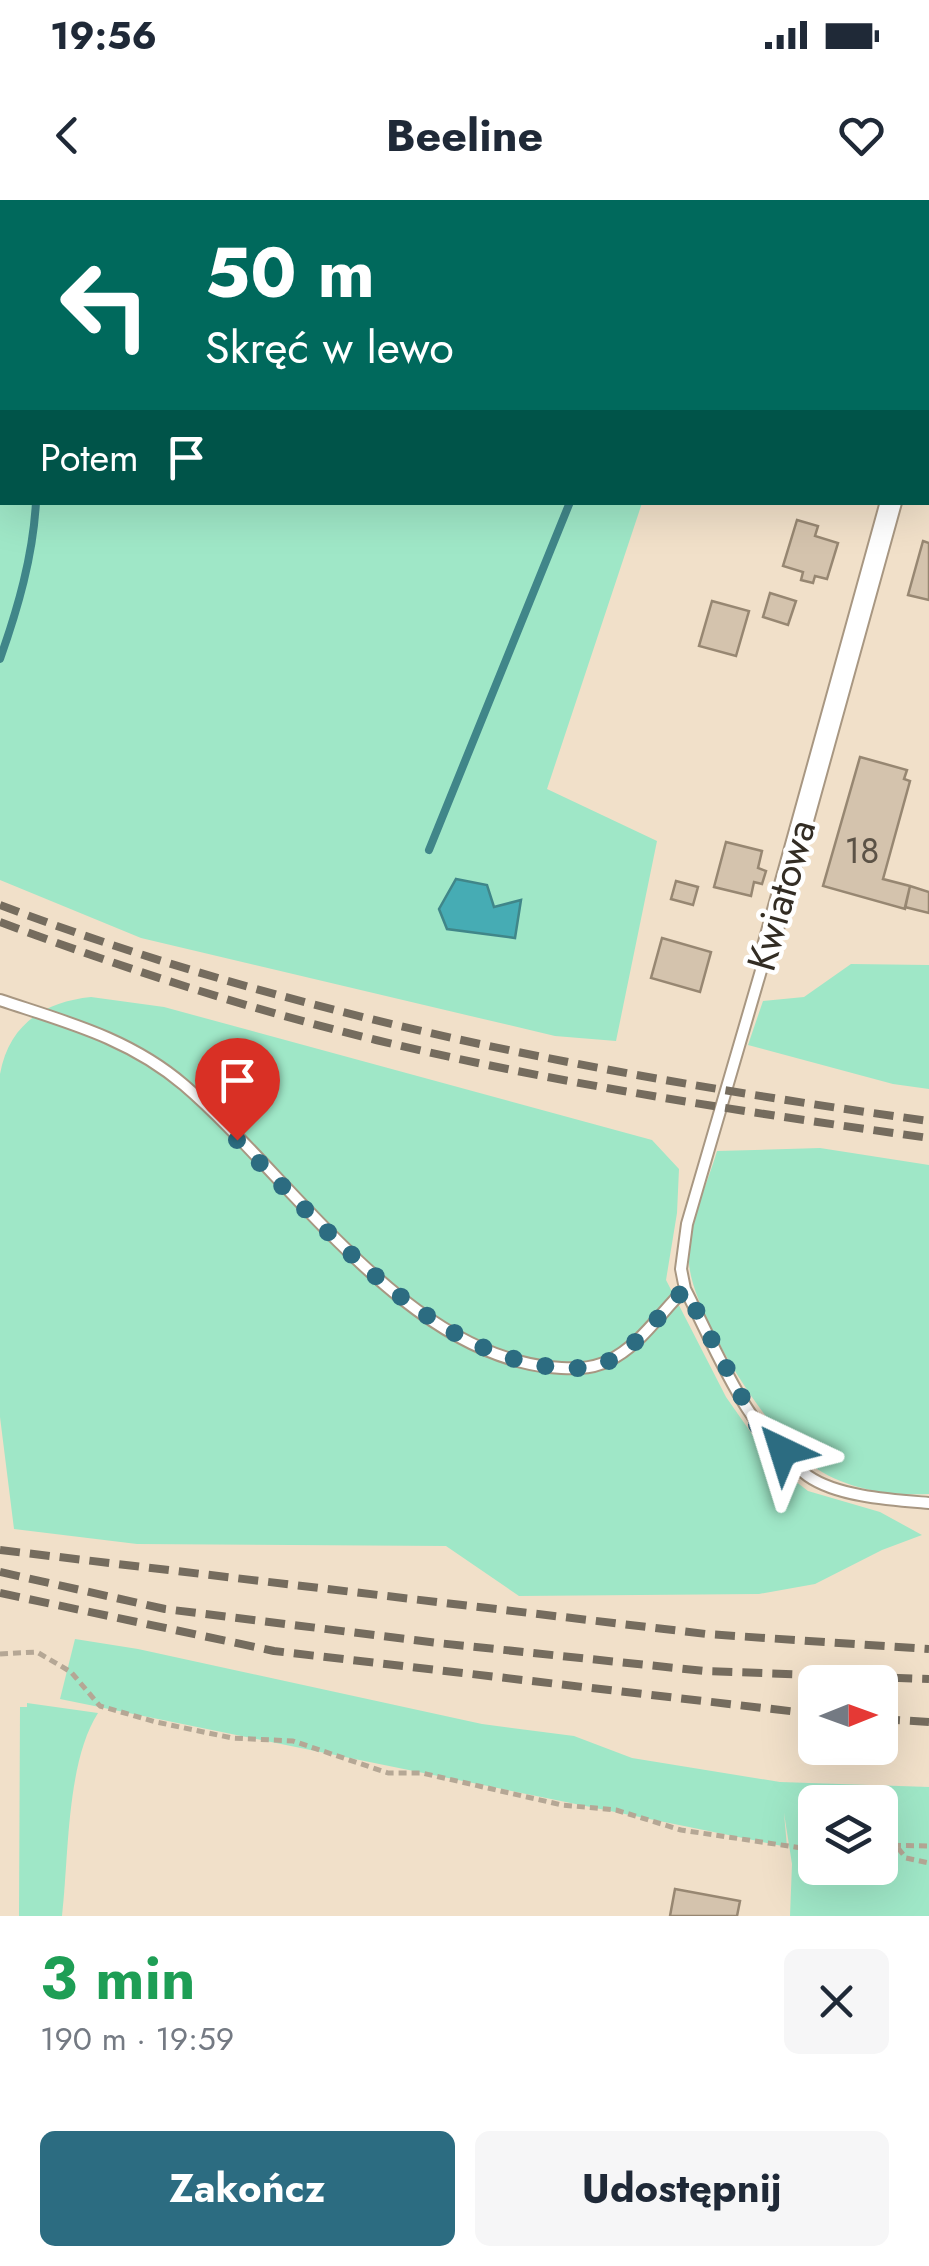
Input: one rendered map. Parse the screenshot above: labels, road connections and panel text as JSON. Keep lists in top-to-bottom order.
{
  "streets": {
    "street": ["Kwiatowa"]
  },
  "house_numbers": ["18"],
  "north": "right",
  "page": {
    "status": "19:56",
    "header": "Beeline",
    "turn": ["50 m", "Skręć w lewo"],
    "then": "Potem",
    "heading": ["3 min", "190 m · 19:59"],
    "buttons": ["Zakończ", "Udostępnij"]
  }
}
